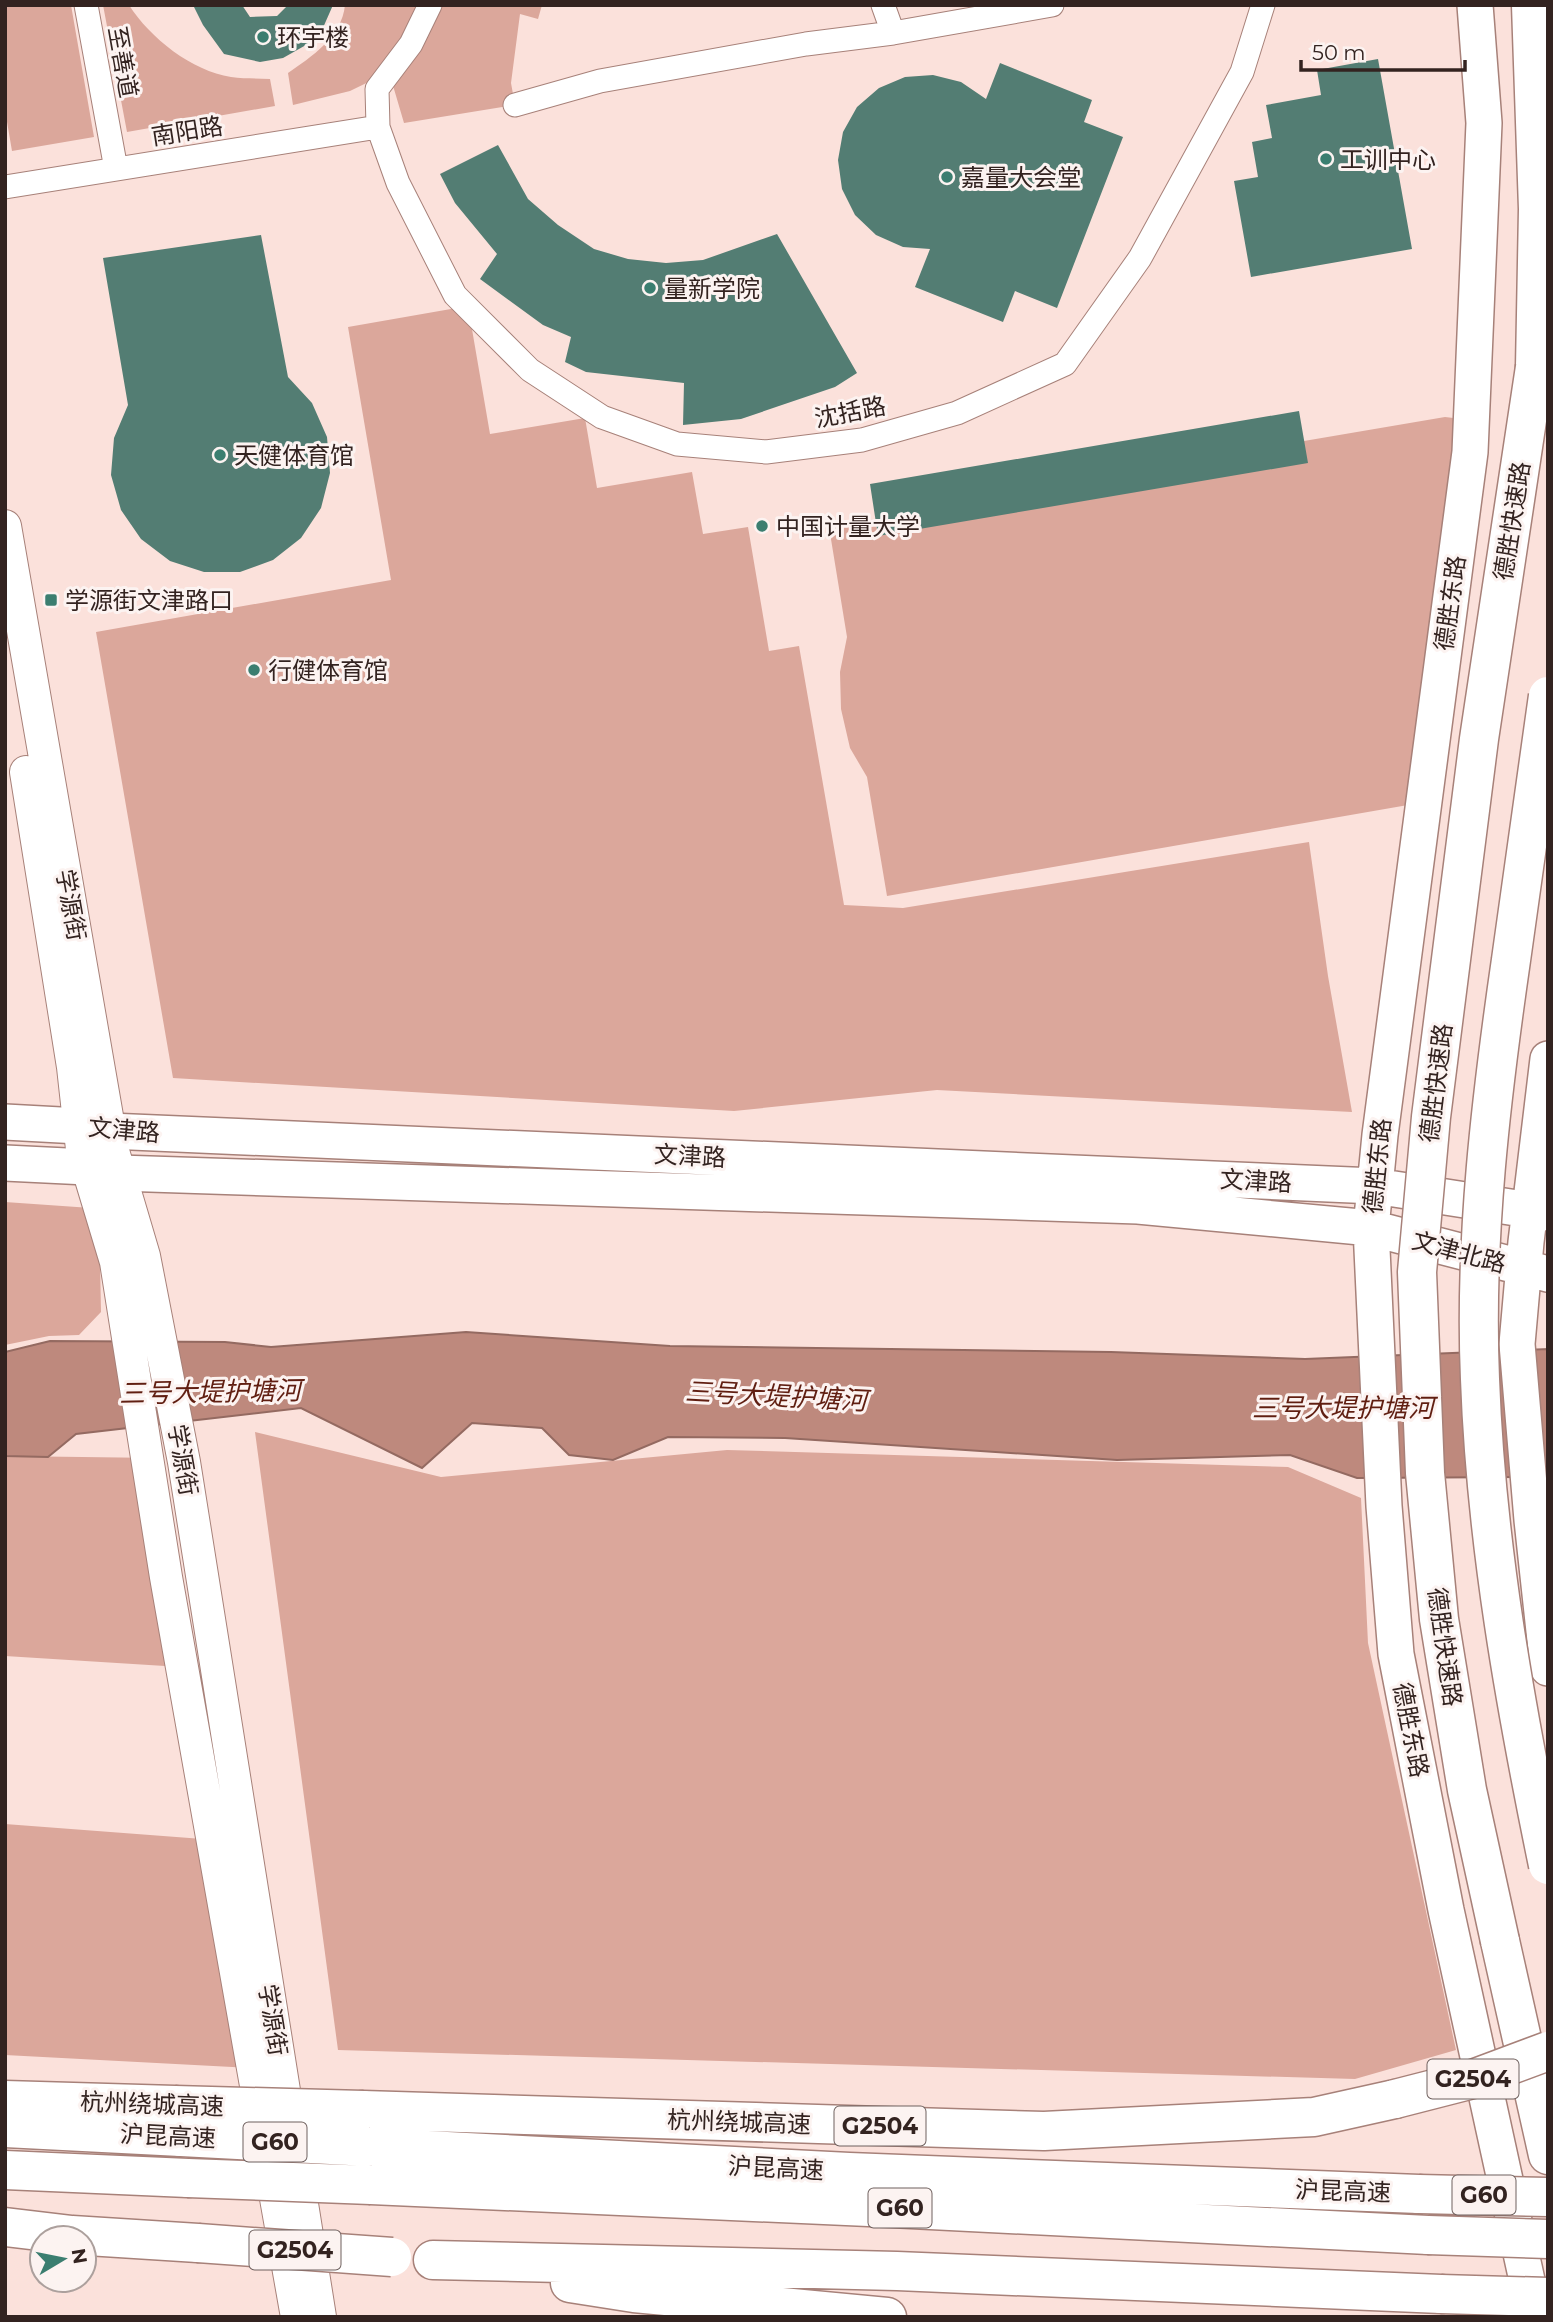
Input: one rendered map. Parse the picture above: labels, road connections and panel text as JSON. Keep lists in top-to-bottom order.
{
  "streets": {
    "highway": [
      "德胜快速路",
      "G2504",
      "杭州绕城高速",
      "沪昆高速",
      "G60"
    ],
    "main road": [
      "德胜东路",
      "学源街",
      "文津路",
      "文津北路"
    ],
    "street": ["至善道", "南阳路", "沈括路"]
  },
  "crossings": [
    ["至善道", "南阳路"],
    ["南阳路", "沈括路"],
    ["德胜东路", "文津路"],
    ["德胜东路", "文津北路"],
    ["学源街", "文津路"],
    ["文津路", "文津北路"],
    ["杭州绕城高速", "沪昆高速"]
  ],
  "water": ["三号大堤护塘河"],
  "places": {
    "other": [
      "环宇楼",
      "工训中心",
      "嘉量大会堂",
      "量新学院",
      "天健体育馆",
      "中国计量大学",
      "行健体育馆"
    ],
    "transit": ["学源街文津路口"]
  },
  "scale_bar": "50 m",
  "north": "right"
}
